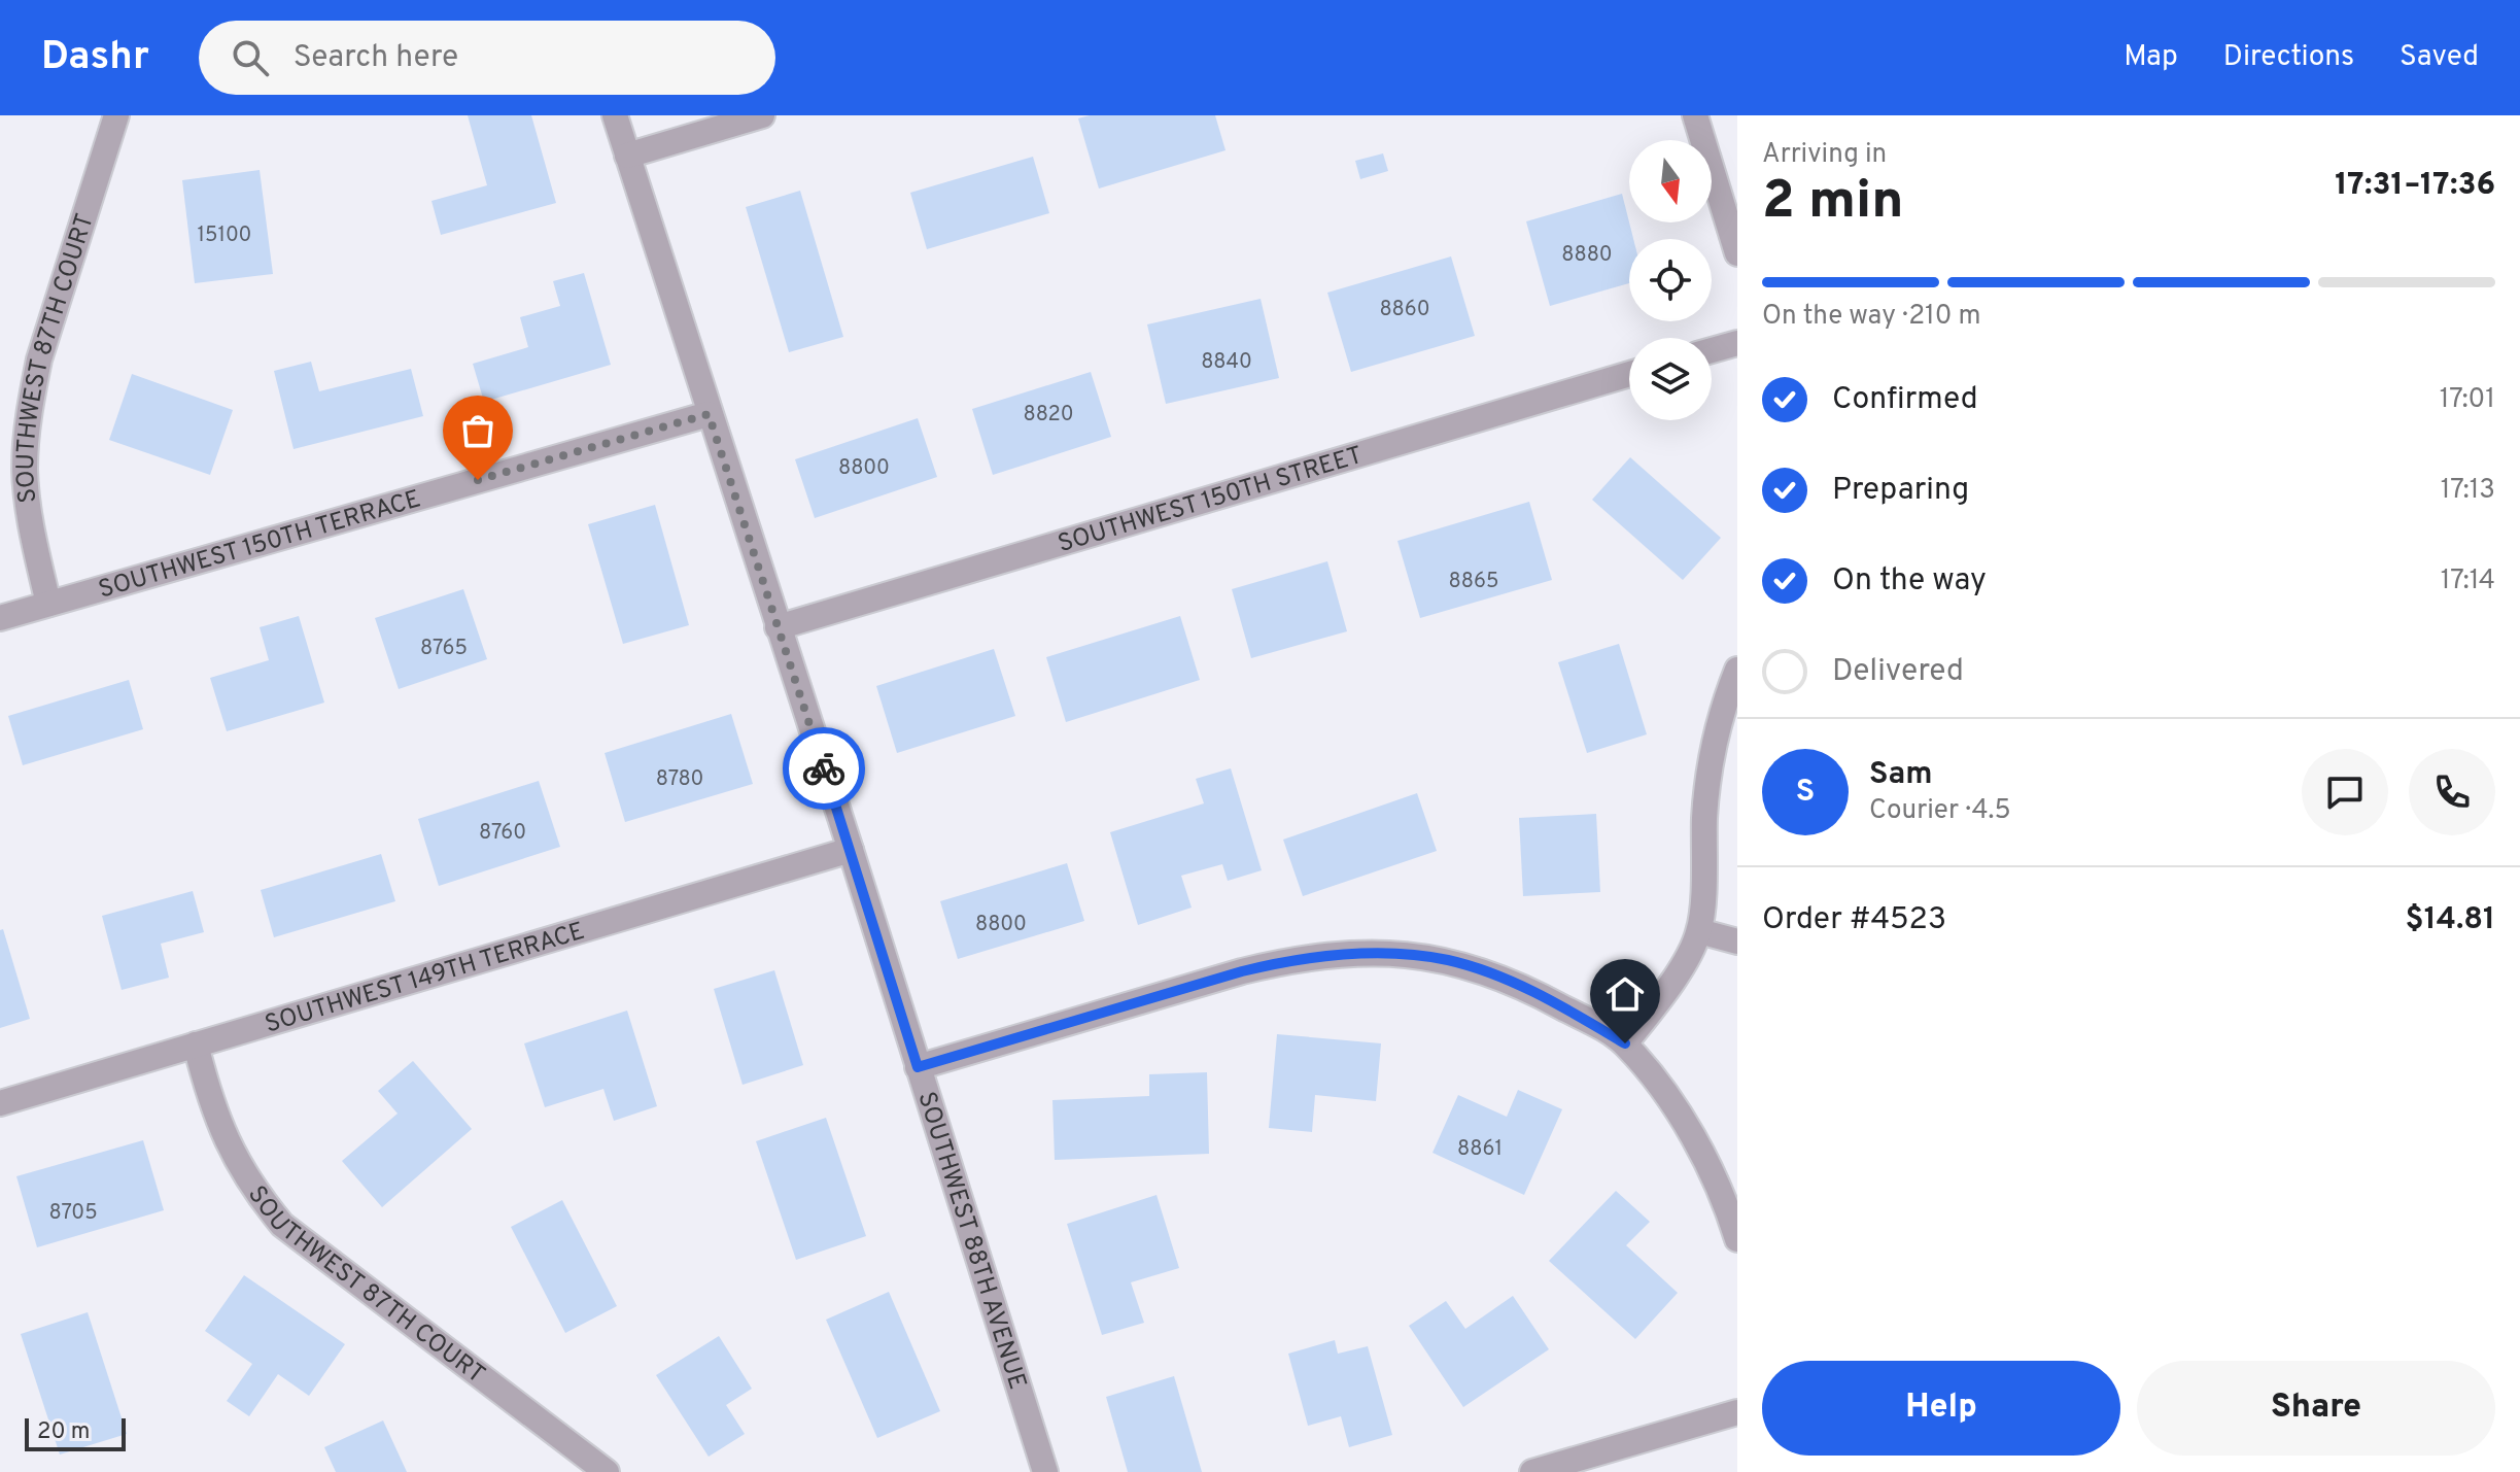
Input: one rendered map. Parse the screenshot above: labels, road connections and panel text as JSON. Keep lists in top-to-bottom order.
{
  "streets": {
    "street": [
      "SOUTHWEST 87TH COURT",
      "SOUTHWEST 150TH STREET",
      "SOUTHWEST 150TH TERRACE",
      "SOUTHWEST 149TH TERRACE",
      "SOUTHWEST 88TH AVENUE"
    ]
  },
  "crossings": [
    ["SOUTHWEST 87TH COURT", "SOUTHWEST 150TH TERRACE"],
    ["SOUTHWEST 87TH COURT", "SOUTHWEST 149TH TERRACE"],
    ["SOUTHWEST 150TH STREET", "SOUTHWEST 88TH AVENUE"],
    ["SOUTHWEST 150TH TERRACE", "SOUTHWEST 88TH AVENUE"],
    ["SOUTHWEST 149TH TERRACE", "SOUTHWEST 88TH AVENUE"]
  ],
  "house_numbers": [
    "15100",
    "8880",
    "8860",
    "8840",
    "8820",
    "8800",
    "8865",
    "8765",
    "8780",
    "8760",
    "8800",
    "8861",
    "8705"
  ],
  "scale_bar": "20 m",
  "north": "bottom",
  "page": {
    "header": "Dashr",
    "search": "Search here",
    "nav": ["Map", "Directions", "Saved"],
    "heading": ["2 min", "Arriving in", "17:31–17:36"],
    "panel": [
      "Sam",
      "Courier · 4.5",
      "Order #4523",
      "$14.81"
    ],
    "bar": "On the way · 210 m",
    "list": [
      ["Confirmed", "17:01"],
      ["Preparing", "17:13"],
      ["On the way", "17:14"],
      "Delivered"
    ],
    "round": "S",
    "buttons": ["Help", "Share"],
    "scale": "20 m"
  }
}
